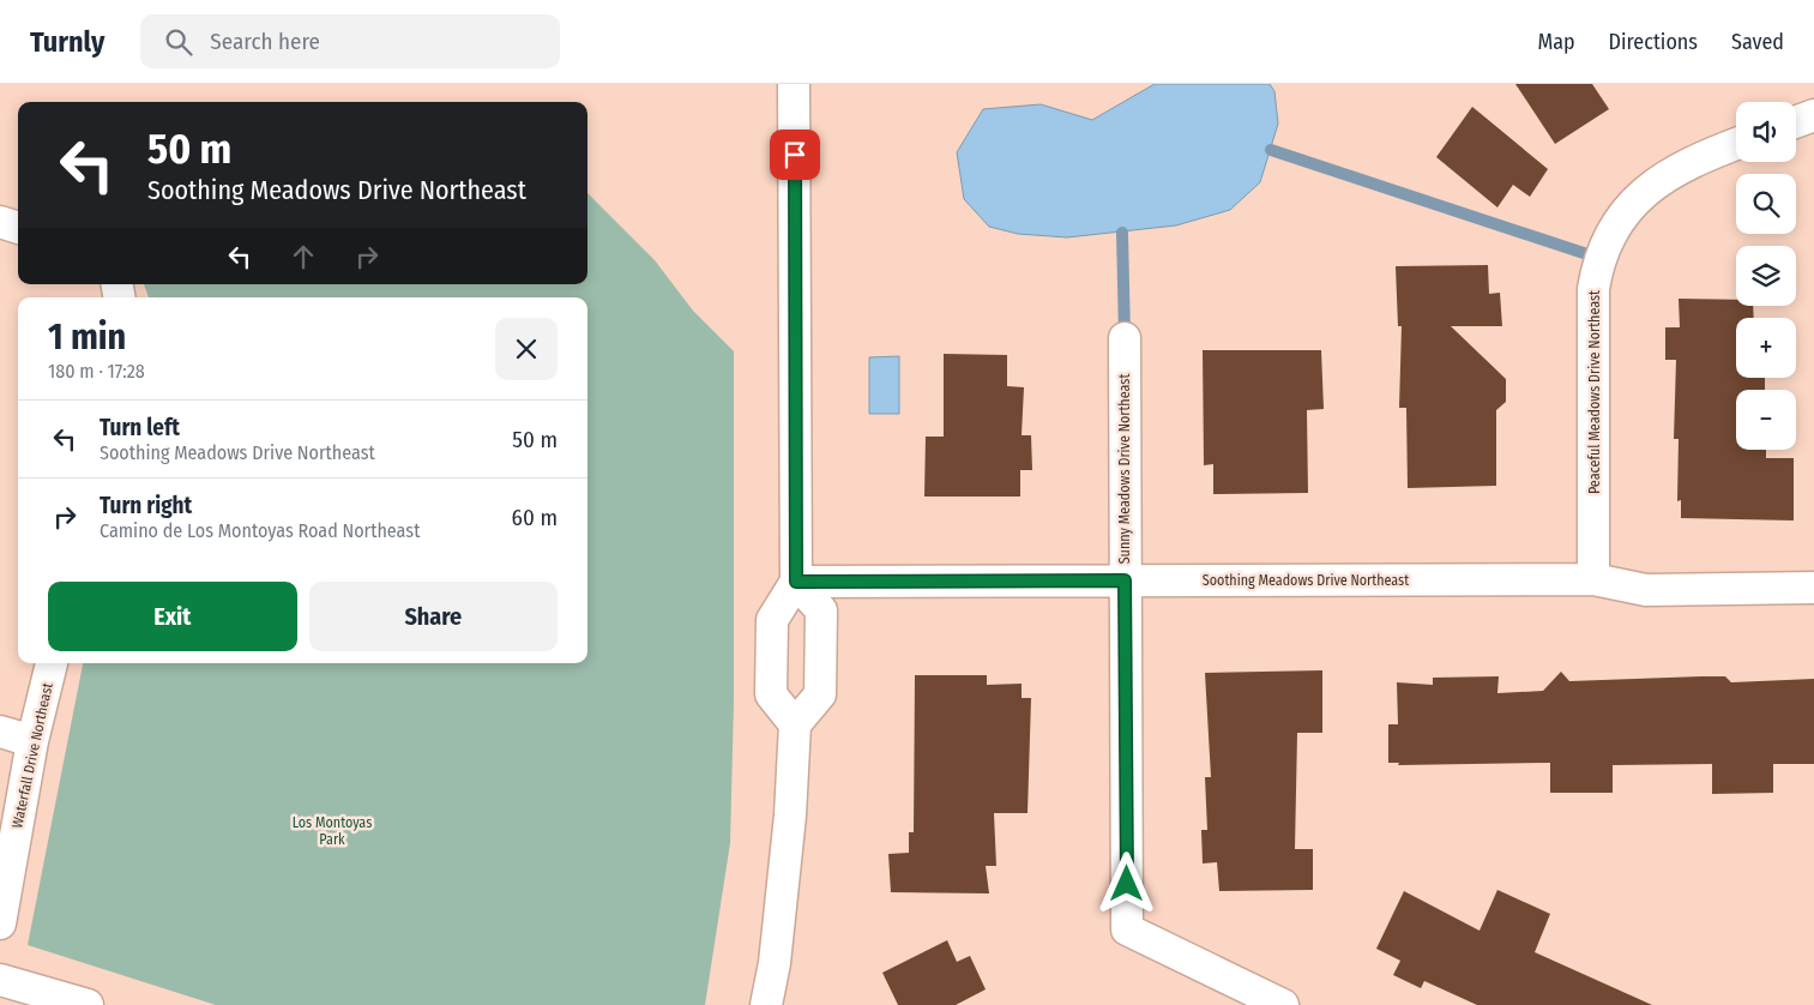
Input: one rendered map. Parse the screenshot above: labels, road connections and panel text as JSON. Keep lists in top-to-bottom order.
{
  "streets": {
    "street": [
      "Peaceful Meadows Drive Northeast",
      "Sunny Meadows Drive Northeast",
      "Soothing Meadows Drive Northeast",
      "Waterfall Drive Northeast"
    ]
  },
  "crossings": [
    ["Peaceful Meadows Drive Northeast", "Soothing Meadows Drive Northeast"],
    ["Sunny Meadows Drive Northeast", "Soothing Meadows Drive Northeast"]
  ],
  "parks": ["Los Montoyas Park"],
  "page": {
    "header": "Turnly",
    "search": "Search here",
    "nav": ["Map", "Directions", "Saved"],
    "map_buttons": ["+", "−"],
    "turn": ["50 m", "Soothing Meadows Drive Northeast"],
    "heading": ["1 min", "180 m · 17:28"],
    "list": [
      {
        "name": "Turn left",
        "note": "Soothing Meadows Drive Northeast",
        "value": "50 m"
      },
      {
        "name": "Turn right",
        "note": "Camino de Los Montoyas Road Northeast",
        "value": "60 m"
      }
    ],
    "buttons": ["Exit", "Share"]
  }
}
